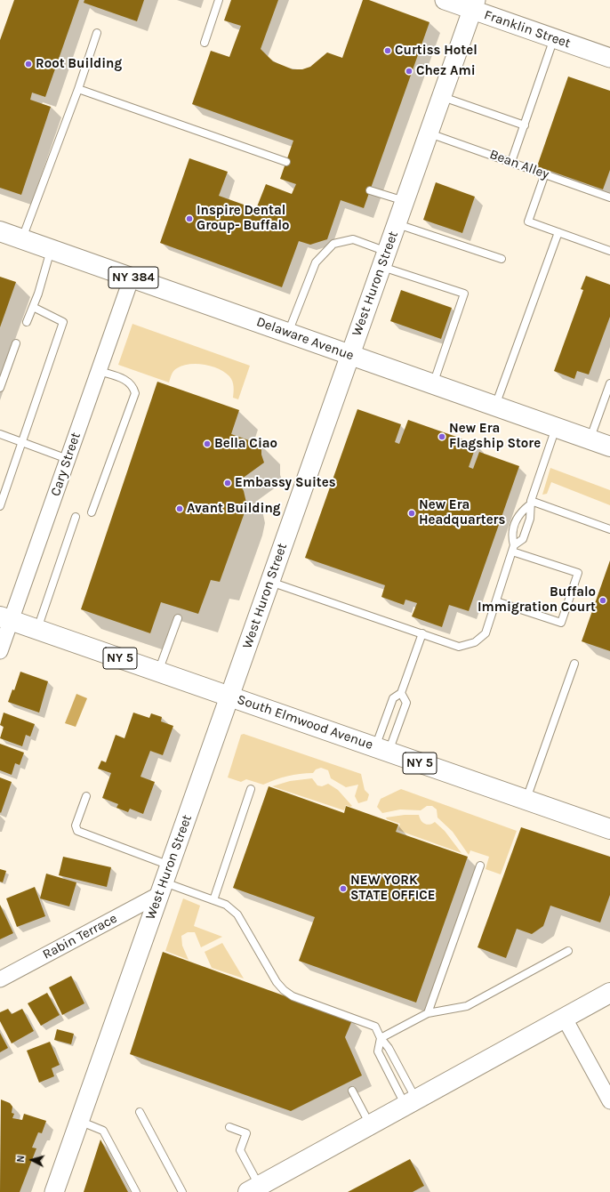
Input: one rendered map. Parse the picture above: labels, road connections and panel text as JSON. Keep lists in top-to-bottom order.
{
  "streets": {
    "main road": [
      "NY 384",
      "Delaware Avenue",
      "NY 5",
      "South Elmwood Avenue"
    ],
    "street": [
      "Franklin Street",
      "West Huron Street",
      "Cary Street",
      "Rabin Terrace"
    ],
    "lane": ["Bean Alley"]
  },
  "crossings": [
    ["Franklin Street", "West Huron Street"],
    ["Bean Alley", "West Huron Street"],
    ["West Huron Street", "Delaware Avenue"],
    ["West Huron Street", "South Elmwood Avenue"],
    ["West Huron Street", "Rabin Terrace"],
    ["Delaware Avenue", "Cary Street"],
    ["Cary Street", "South Elmwood Avenue"]
  ],
  "places": [
    "Curtiss Hotel",
    "Root Building",
    "Chez Ami",
    "Inspire Dental Group- Buffalo",
    "New Era Flagship Store",
    "Bella Ciao",
    "Embassy Suites",
    "Avant Building",
    "New Era Headquarters",
    "Buffalo Immigration Court",
    "NEW YORK STATE OFFICE"
  ],
  "north": "left"
}
